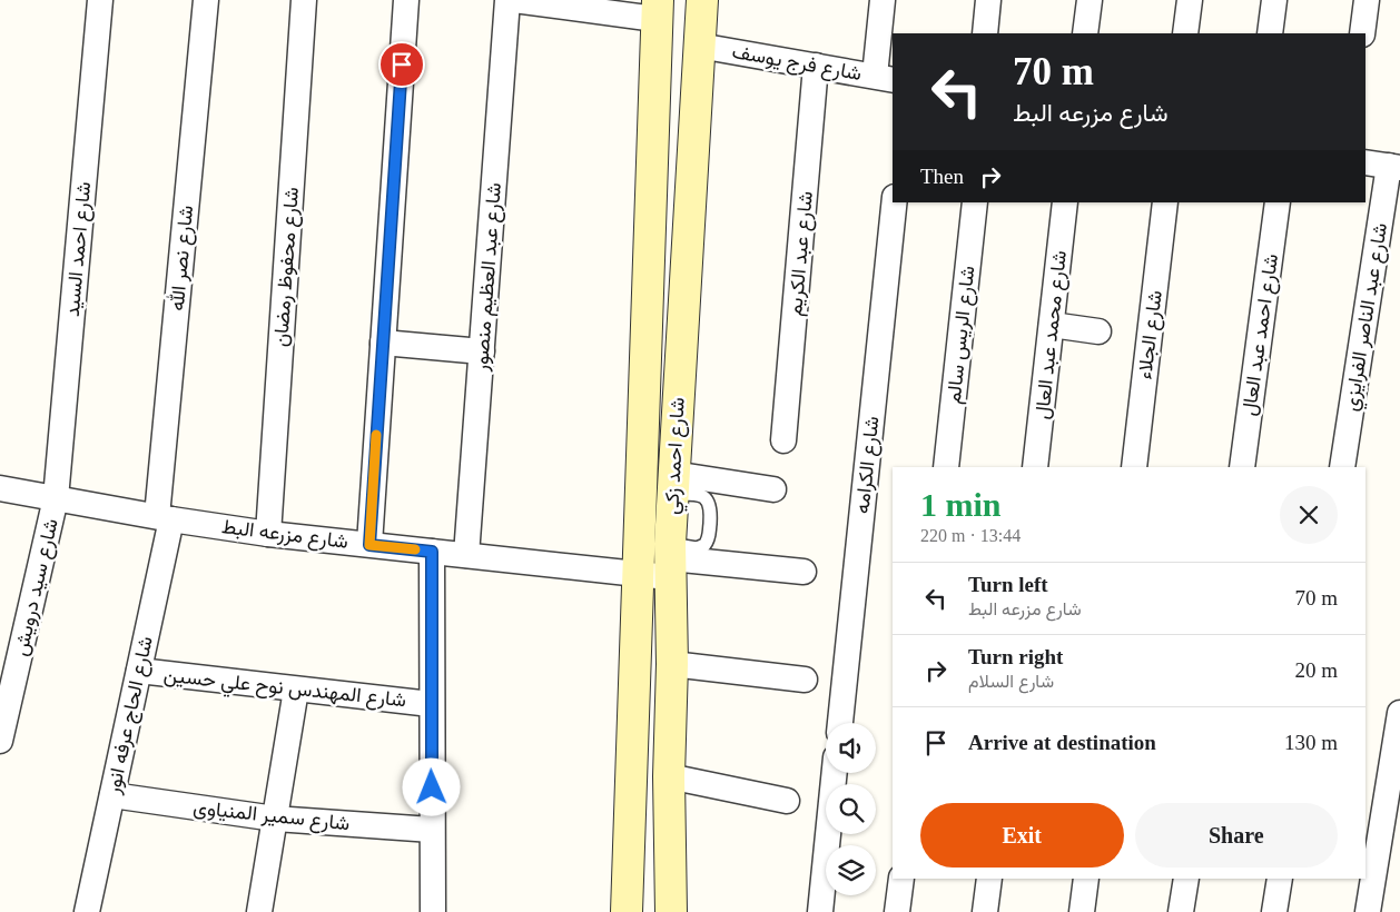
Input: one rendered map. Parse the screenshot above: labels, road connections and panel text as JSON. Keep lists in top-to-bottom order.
{
  "streets": {
    "street": [
      "شارع فرج يوسف",
      "شارع احمد السيد",
      "شارع عبد الكريم",
      "شارع نصر الله",
      "شارع محفوظ رمضان",
      "شارع عبد العظيم منصور",
      "شارع عبد الناصر الفرايزي",
      "شارع الريس سالم",
      "شارع محمد عبد العال",
      "شارع الجلاء",
      "شارع احمد عبد العال",
      "شارع احمد زكي",
      "شارع الكرامه",
      "شارع مزرعه البط",
      "شارع سيد درويش",
      "شارع المهندس نوح علي حسين",
      "شارع الحاج عرفه انور",
      "شارع سمير المنياوى"
    ]
  },
  "crossings": [
    ["شارع فرج يوسف", "شارع عبد الكريم"],
    ["شارع فرج يوسف", "شارع احمد زكي"],
    ["شارع احمد السيد", "شارع مزرعه البط"],
    ["شارع احمد السيد", "شارع سيد درويش"],
    ["شارع نصر الله", "شارع مزرعه البط"],
    ["شارع نصر الله", "شارع الحاج عرفه انور"],
    ["شارع محفوظ رمضان", "شارع مزرعه البط"],
    ["شارع عبد العظيم منصور", "شارع مزرعه البط"],
    ["شارع احمد زكي", "شارع مزرعه البط"],
    ["شارع مزرعه البط", "شارع سيد درويش"],
    ["شارع مزرعه البط", "شارع الحاج عرفه انور"],
    ["شارع المهندس نوح علي حسين", "شارع الحاج عرفه انور"],
    ["شارع الحاج عرفه انور", "شارع سمير المنياوى"]
  ],
  "page": {
    "turn": ["70 m", "شارع مزرعه البط"],
    "then": "Then",
    "heading": ["1 min", "220 m · 13:44"],
    "list": [
      {
        "name": "Turn left",
        "note": "شارع مزرعه البط",
        "value": "70 m"
      },
      {
        "name": "Turn right",
        "note": "شارع السلام",
        "value": "20 m"
      },
      {
        "name": "Arrive at destination",
        "value": "130 m"
      }
    ],
    "buttons": ["Exit", "Share"]
  }
}
